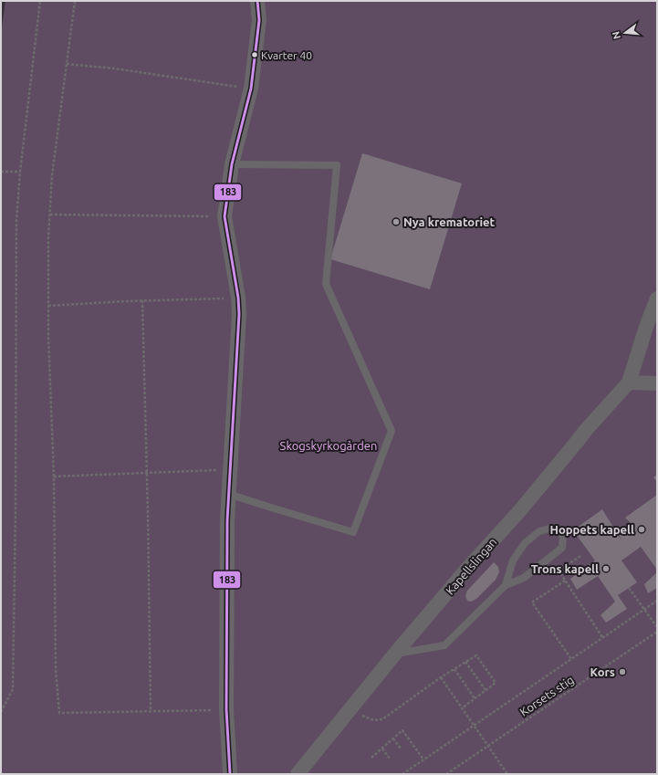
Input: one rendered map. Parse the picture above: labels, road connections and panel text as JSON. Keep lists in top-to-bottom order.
{
  "streets": {
    "street": ["Kapellslingan"],
    "path": ["Korsets stig"]
  },
  "parks": ["Skogskyrkogården"],
  "places": [
    "Kvarter 40",
    "Nya krematoriet",
    "Hoppets kapell",
    "Trons kapell",
    "Kors"
  ],
  "lines": ["transit line 183"],
  "north": "left"
}
